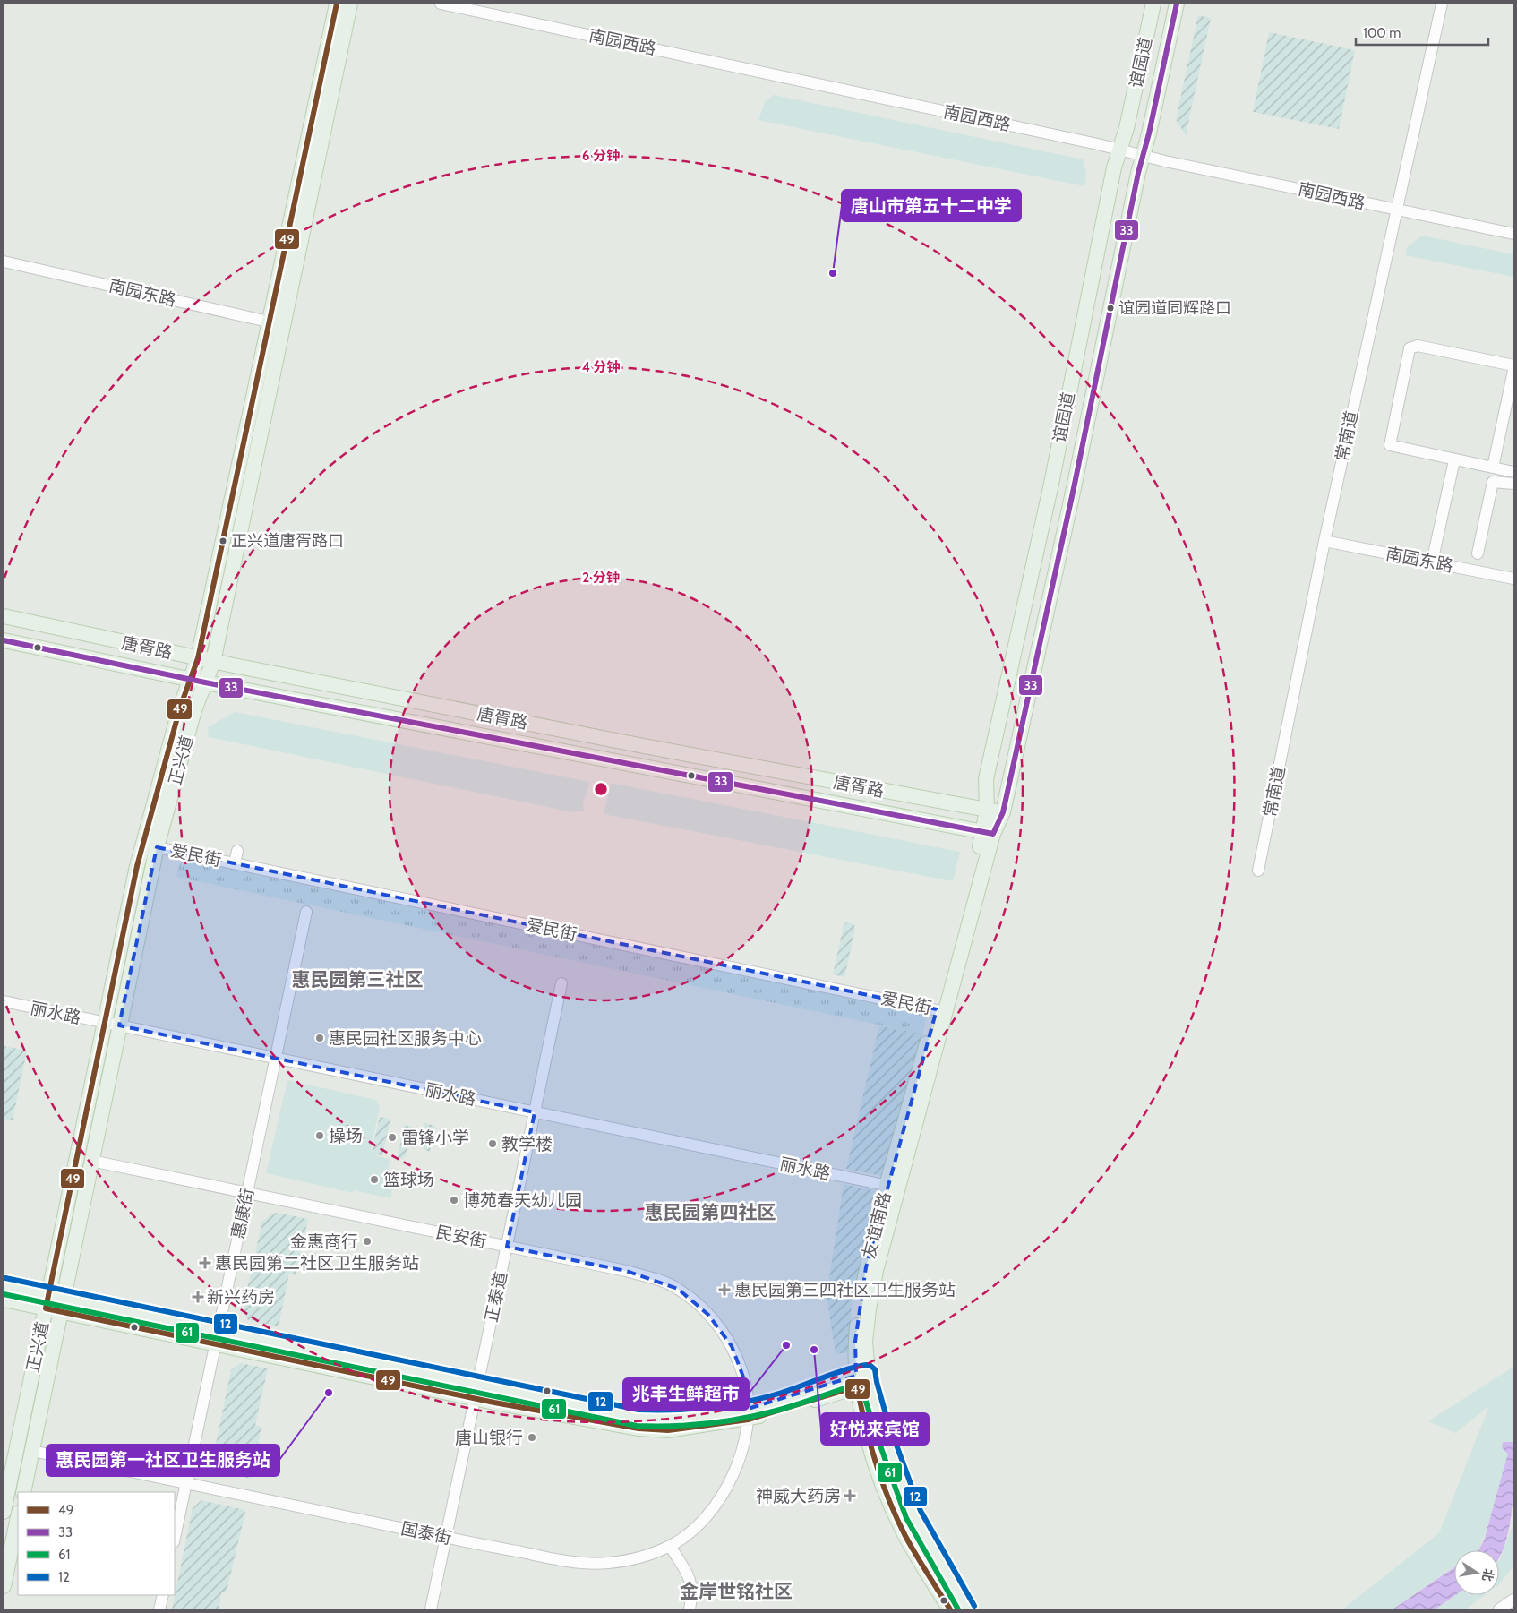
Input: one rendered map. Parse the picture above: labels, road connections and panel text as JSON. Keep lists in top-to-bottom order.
{
  "streets": {
    "main road": [
      "谊园道",
      "唐胥路",
      "正兴道",
      "友谊南路"
    ],
    "street": [
      "南园西路",
      "南园东路",
      "常南道",
      "爱民街",
      "丽水路",
      "惠康街",
      "民安街",
      "正泰道",
      "国泰街"
    ]
  },
  "crossings": [
    ["南园西路", "谊园道"],
    ["南园西路", "常南道"],
    ["谊园道", "唐胥路"],
    ["谊园道", "友谊南路"],
    ["南园东路", "常南道"],
    ["南园东路", "正兴道"],
    ["唐胥路", "正兴道"],
    ["唐胥路", "友谊南路"],
    ["正兴道", "爱民街"],
    ["正兴道", "丽水路"],
    ["正兴道", "民安街"],
    ["正兴道", "国泰街"],
    ["爱民街", "友谊南路"],
    ["丽水路", "惠康街"],
    ["丽水路", "友谊南路"],
    ["丽水路", "正泰道"],
    ["惠康街", "民安街"],
    ["惠康街", "国泰街"],
    ["民安街", "正泰道"],
    ["民安街", "国泰街"],
    ["正泰道", "国泰街"]
  ],
  "districts": ["惠民园第三社区", "惠民园第四社区", "金岸世铭社区"],
  "places": {
    "other": [
      "唐山市第五十二中学",
      "谊园道同辉路口",
      "正兴道唐胥路口",
      "惠民园社区服务中心",
      "操场",
      "雷锋小学",
      "教学楼",
      "篮球场",
      "博苑春天幼儿园",
      "金惠商行",
      "兆丰生鲜超市",
      "好悦来宾馆",
      "惠民园第一社区卫生服务站",
      "唐山银行"
    ],
    "health": [
      "惠民园第二社区卫生服务站",
      "惠民园第三四社区卫生服务站",
      "新兴药房",
      "神威大药房"
    ]
  },
  "lines": [
    "transit line 49",
    "transit line 33",
    "transit line 12",
    "transit line 61"
  ],
  "legend": [
    "49",
    "33",
    "61",
    "12"
  ],
  "scale_bar": "100 m",
  "north": "right",
  "rings": ["6 分钟", "4 分钟", "2 分钟"]
}
